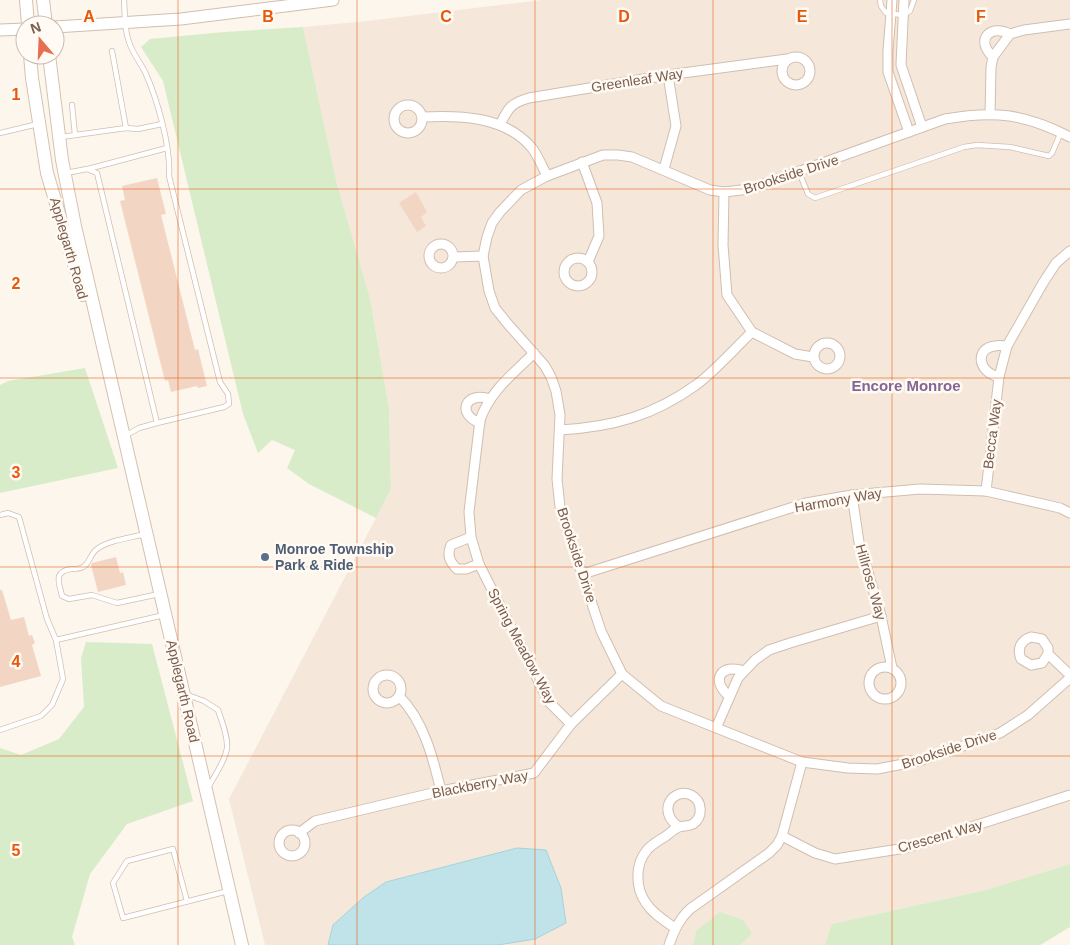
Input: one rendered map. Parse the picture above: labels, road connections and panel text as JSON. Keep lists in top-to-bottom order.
{
  "streets": {
    "main road": ["Applegarth Road"],
    "street": [
      "Greenleaf Way",
      "Brookside Drive",
      "Becca Way",
      "Harmony Way",
      "Hillrose Way",
      "Spring Meadow Way",
      "Blackberry Way",
      "Crescent Way"
    ]
  },
  "crossings": [
    ["Brookside Drive", "Harmony Way"],
    ["Brookside Drive", "Spring Meadow Way"],
    ["Brookside Drive", "Blackberry Way"],
    ["Becca Way", "Harmony Way"],
    ["Harmony Way", "Hillrose Way"],
    ["Spring Meadow Way", "Blackberry Way"]
  ],
  "districts": ["Encore Monroe"],
  "places": ["Monroe Township Park & Ride"],
  "north": "top",
  "grid": {
    "columns": [
      "A",
      "B",
      "C",
      "D",
      "E",
      "F"
    ],
    "rows": [
      "1",
      "2",
      "3",
      "4",
      "5"
    ]
  }
}
